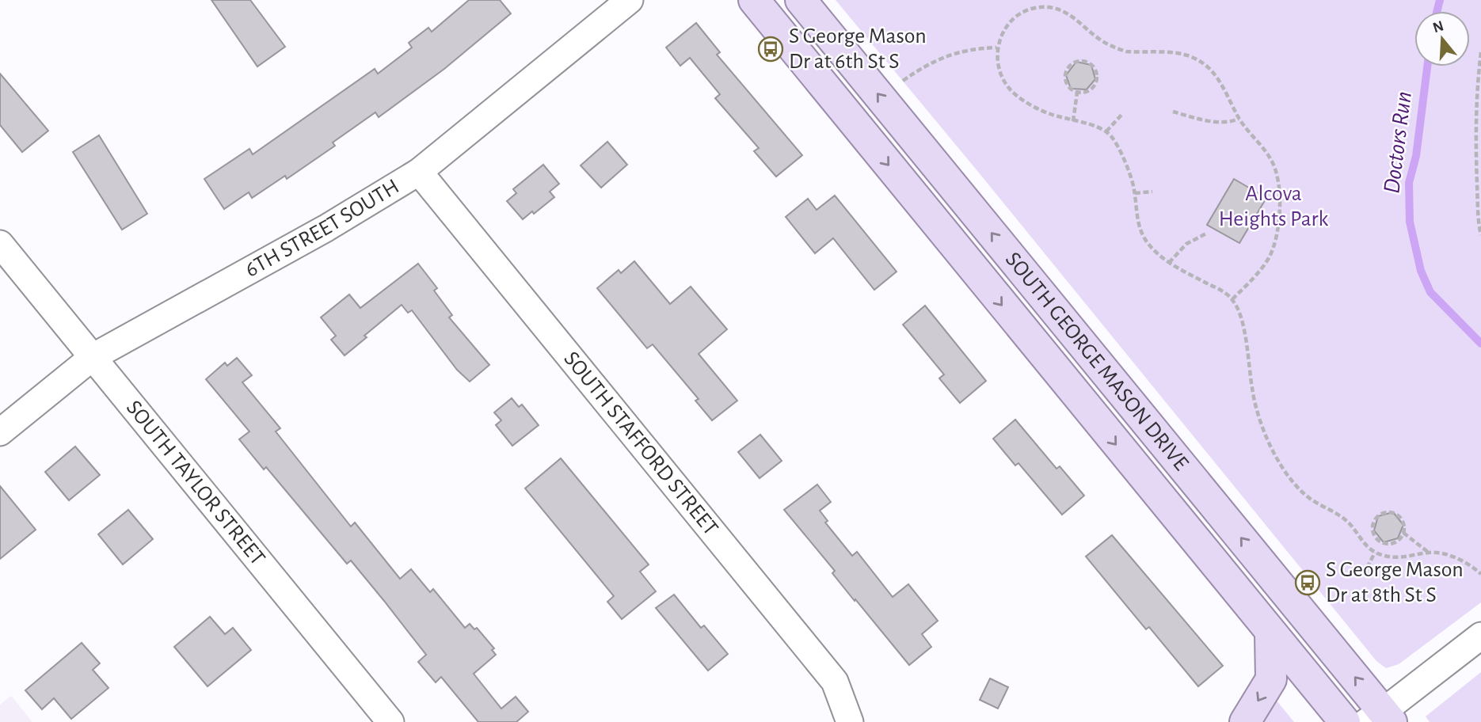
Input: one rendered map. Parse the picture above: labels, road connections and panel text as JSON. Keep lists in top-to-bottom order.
{
  "streets": {
    "main road": ["SOUTH GEORGE MASON DRIVE"],
    "street": ["6TH STREET SOUTH", "SOUTH STAFFORD STREET", "SOUTH TAYLOR STREET"]
  },
  "crossings": [
    ["6TH STREET SOUTH", "SOUTH STAFFORD STREET"],
    ["6TH STREET SOUTH", "SOUTH TAYLOR STREET"]
  ],
  "water": ["Doctors Run"],
  "parks": ["Alcova Heights Park"],
  "places": {
    "bus stop": ["S George Mason Dr at 6th St S", "S George Mason Dr at 8th St S"]
  },
  "north": "top"
}
